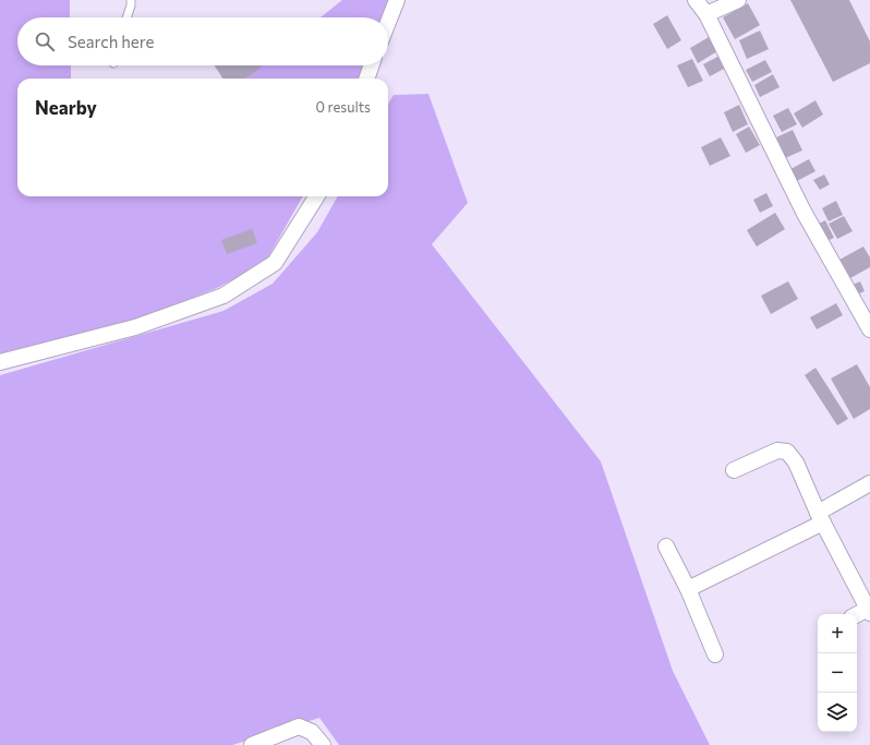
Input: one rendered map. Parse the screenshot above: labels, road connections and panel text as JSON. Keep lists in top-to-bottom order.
{
  "page": {
    "search": "Search here",
    "heading": ["Nearby", "0 results"],
    "map_buttons": ["+", "−"]
  }
}
